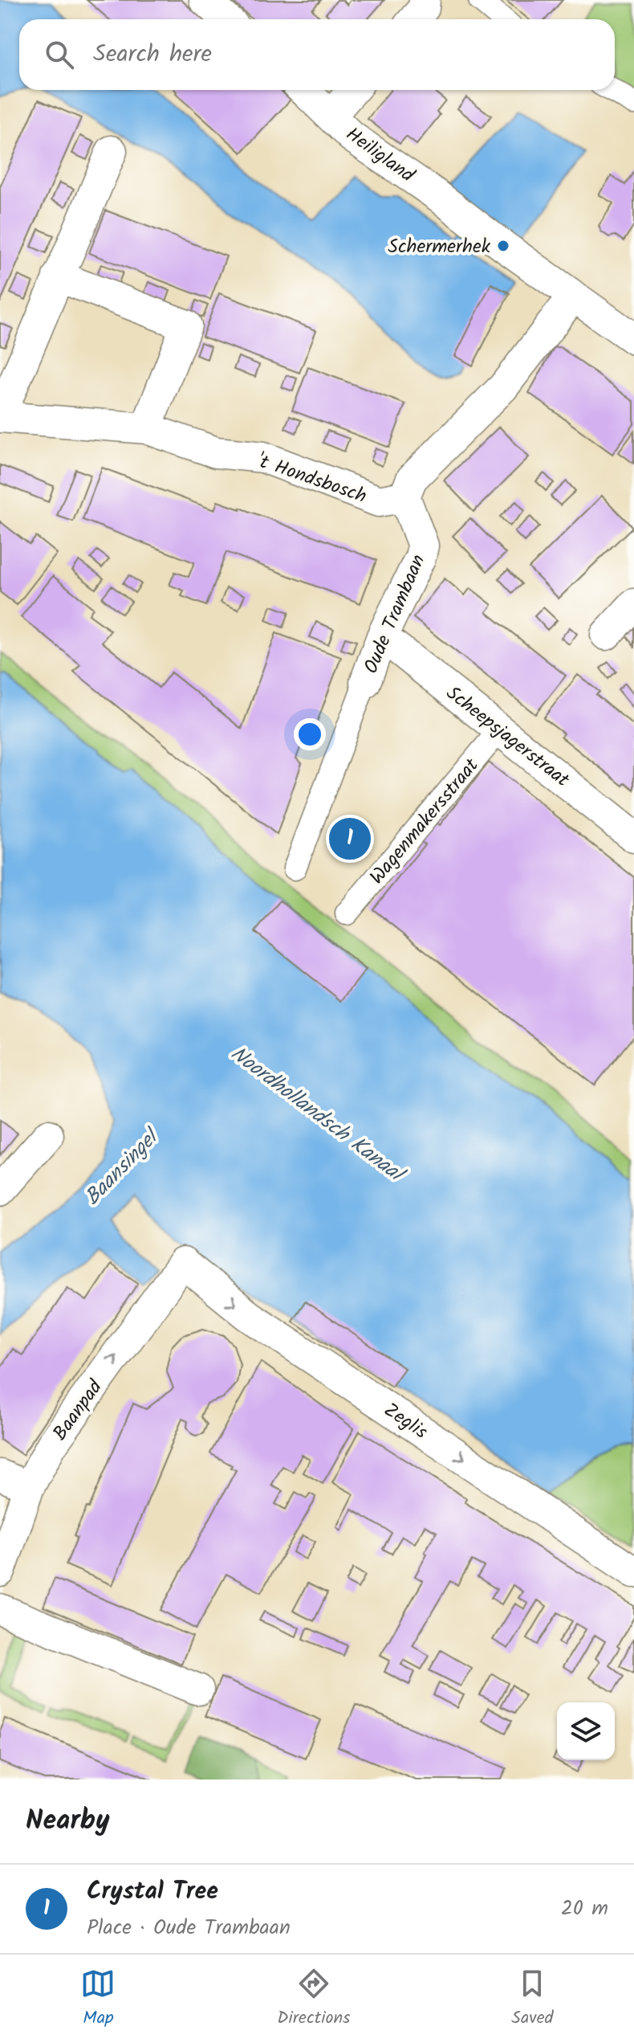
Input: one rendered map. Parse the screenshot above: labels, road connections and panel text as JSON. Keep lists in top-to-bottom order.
{
  "streets": {
    "street": [
      "Heiligland",
      "'t Hondsbosch",
      "Oude Trambaan",
      "Scheepsjagerstraat",
      "Wagenmakersstraat",
      "Baanpad",
      "Zeglis"
    ]
  },
  "crossings": [
    ["'t Hondsbosch", "Oude Trambaan"],
    ["Oude Trambaan", "Scheepsjagerstraat"],
    ["Scheepsjagerstraat", "Wagenmakersstraat"],
    ["Baanpad", "Zeglis"]
  ],
  "one_way": ["Baanpad", "Zeglis"],
  "water": ["Noordhollandsch Kanaal", "Baansingel"],
  "places": ["Schermerhek"],
  "page": {
    "search": "Search here",
    "pins": "1",
    "heading": "Nearby",
    "list": [
      {
        "mark": "1",
        "name": "Crystal Tree",
        "note": "Place · Oude Trambaan",
        "value": "20 m"
      }
    ],
    "nav": ["Map", "Directions", "Saved"]
  }
}
